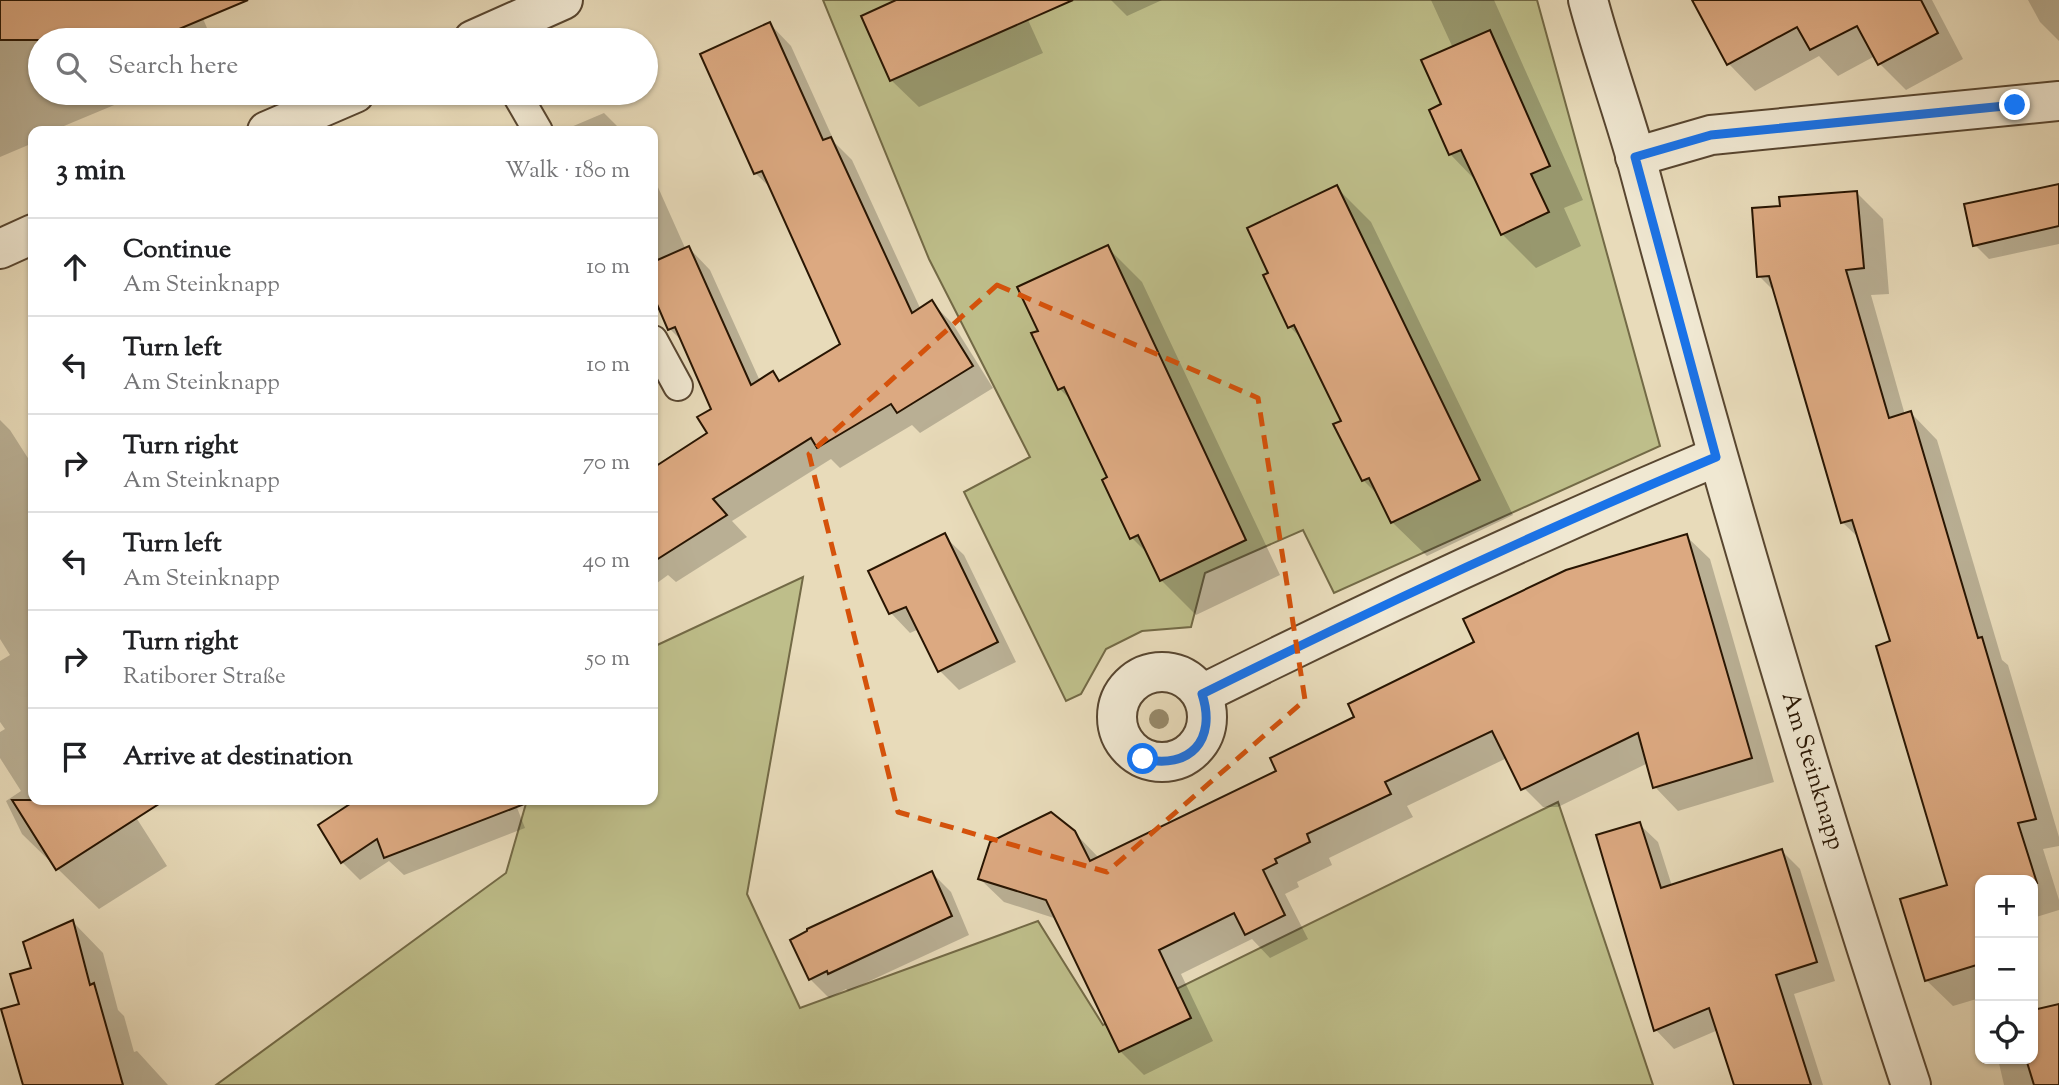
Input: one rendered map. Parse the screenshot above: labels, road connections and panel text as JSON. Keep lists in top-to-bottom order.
{
  "streets": {
    "street": ["Am Steinknapp"]
  },
  "page": {
    "search": "Search here",
    "heading": ["3 min", "Walk · 180 m"],
    "list": [
      ["Continue", "Am Steinknapp", "10 m"],
      ["Turn left", "Am Steinknapp", "10 m"],
      ["Turn right", "Am Steinknapp", "70 m"],
      ["Turn left", "Am Steinknapp", "40 m"],
      ["Turn right", "Ratiborer Straße", "50 m"],
      "Arrive at destination"
    ],
    "map_buttons": ["+", "−"]
  }
}
